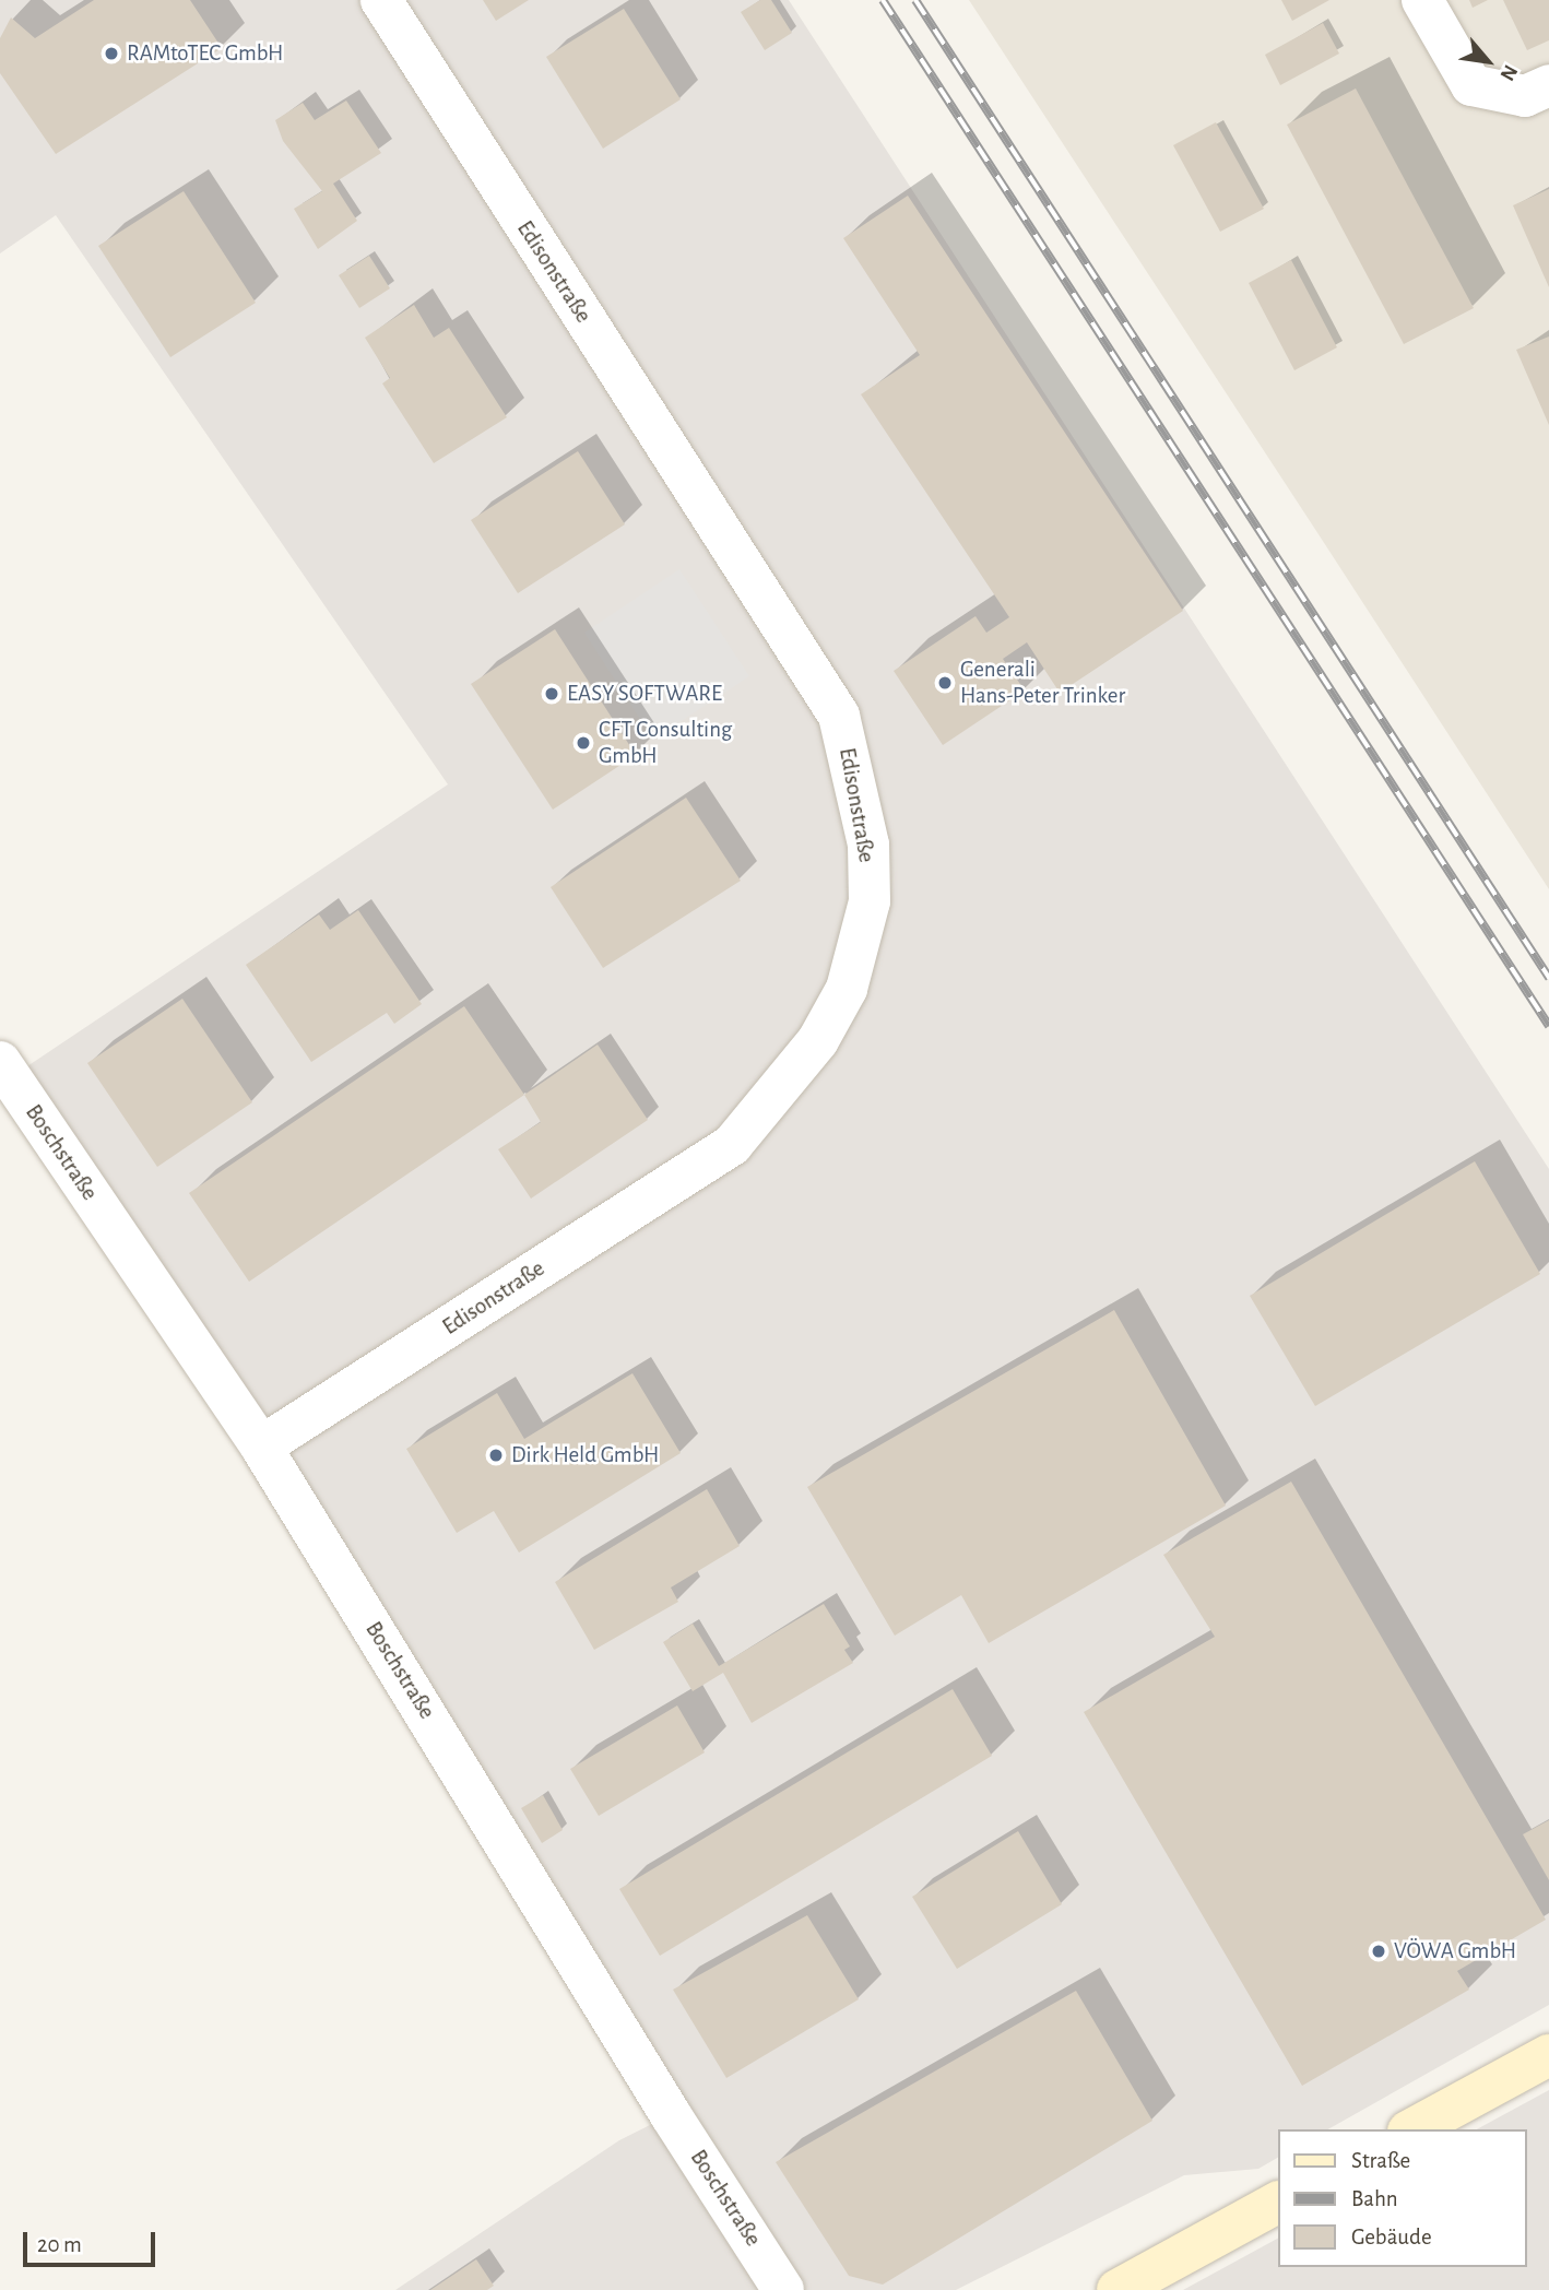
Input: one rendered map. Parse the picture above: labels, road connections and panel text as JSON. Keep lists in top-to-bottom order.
{
  "streets": {
    "street": ["Edisonstraße", "Boschstraße"]
  },
  "crossings": [
    ["Edisonstraße", "Boschstraße"]
  ],
  "places": [
    "RAMtoTEC GmbH",
    "Generali Hans-Peter Trinker",
    "EASY SOFTWARE",
    "CFT Consulting GmbH",
    "Dirk Held GmbH",
    "VÖWA GmbH"
  ],
  "legend": ["Straße", "Bahn", "Gebäude"],
  "scale_bar": "20 m",
  "north": "bottom right"
}
